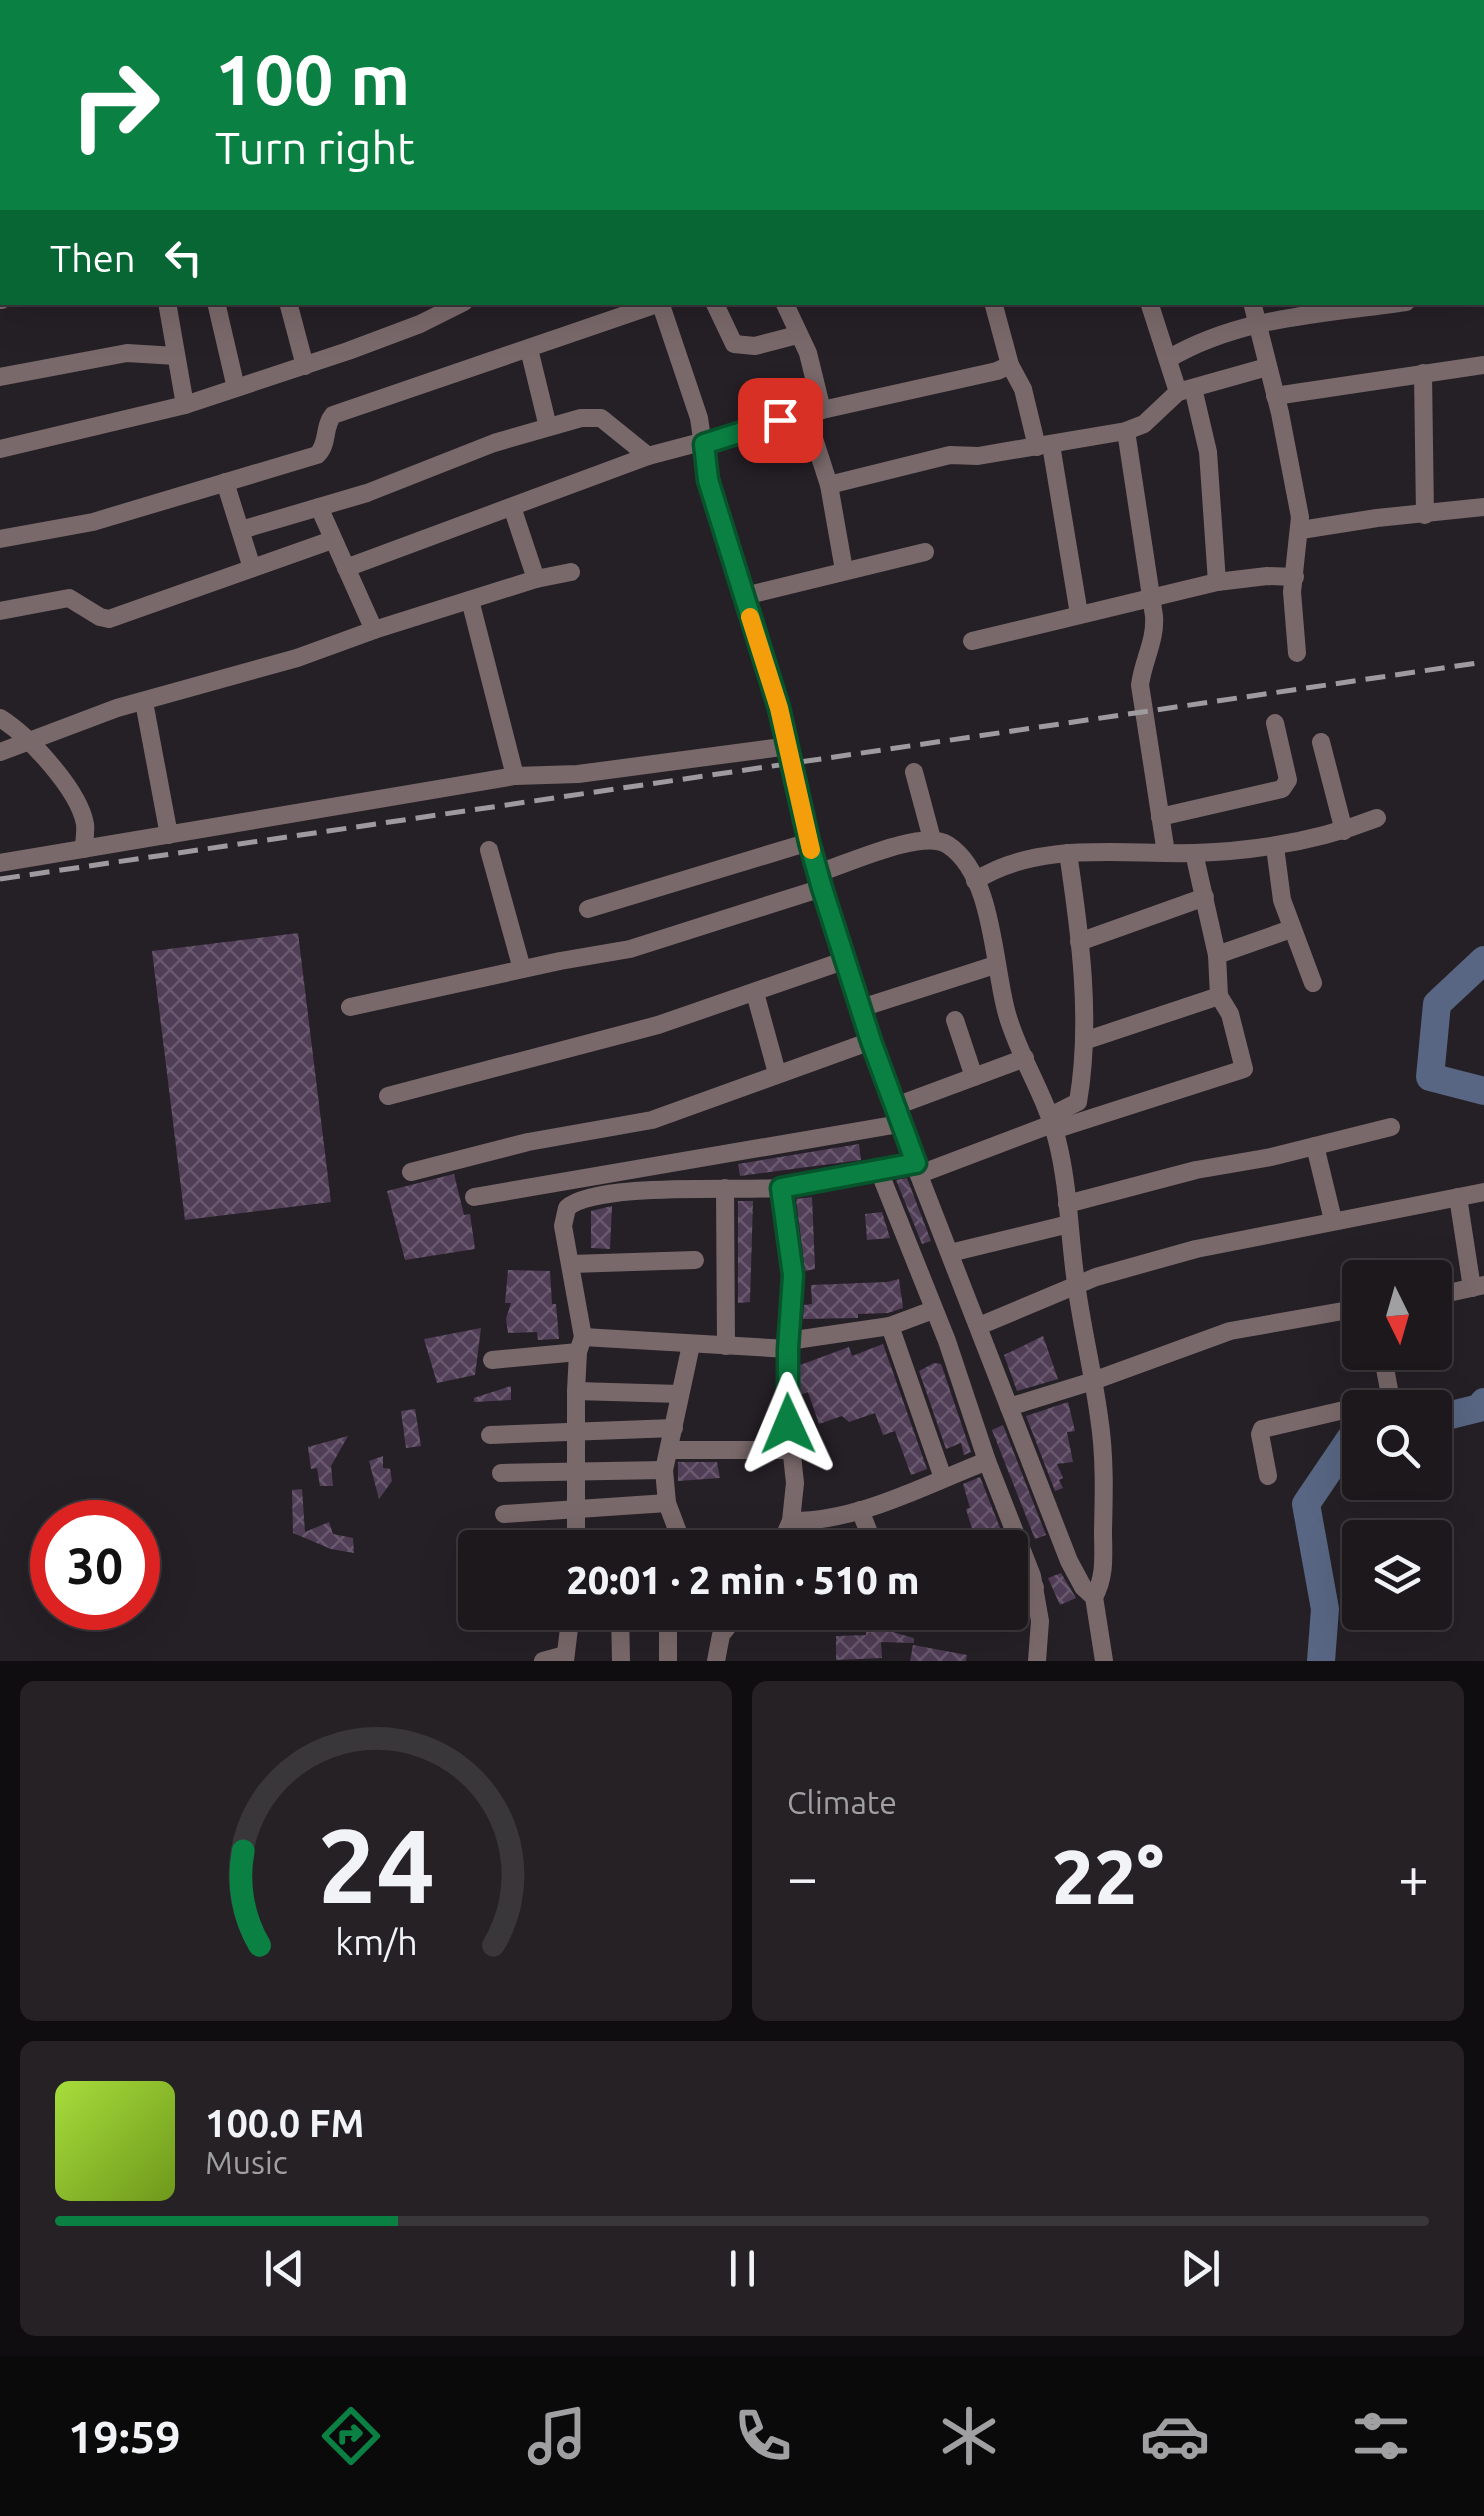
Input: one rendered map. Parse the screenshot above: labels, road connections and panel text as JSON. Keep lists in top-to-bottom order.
{
  "north": "bottom",
  "page": {
    "turn": ["100 m", "Turn right"],
    "then": "Then",
    "limit": "30",
    "trip": "20:01 · 2 min · 510 m",
    "tile": "Climate",
    "heat": ["−", "22°", "+"],
    "song": ["100.0 FM", "Music"],
    "tabs": "19:59",
    "gauge": ["24", "km/h"]
  }
}
